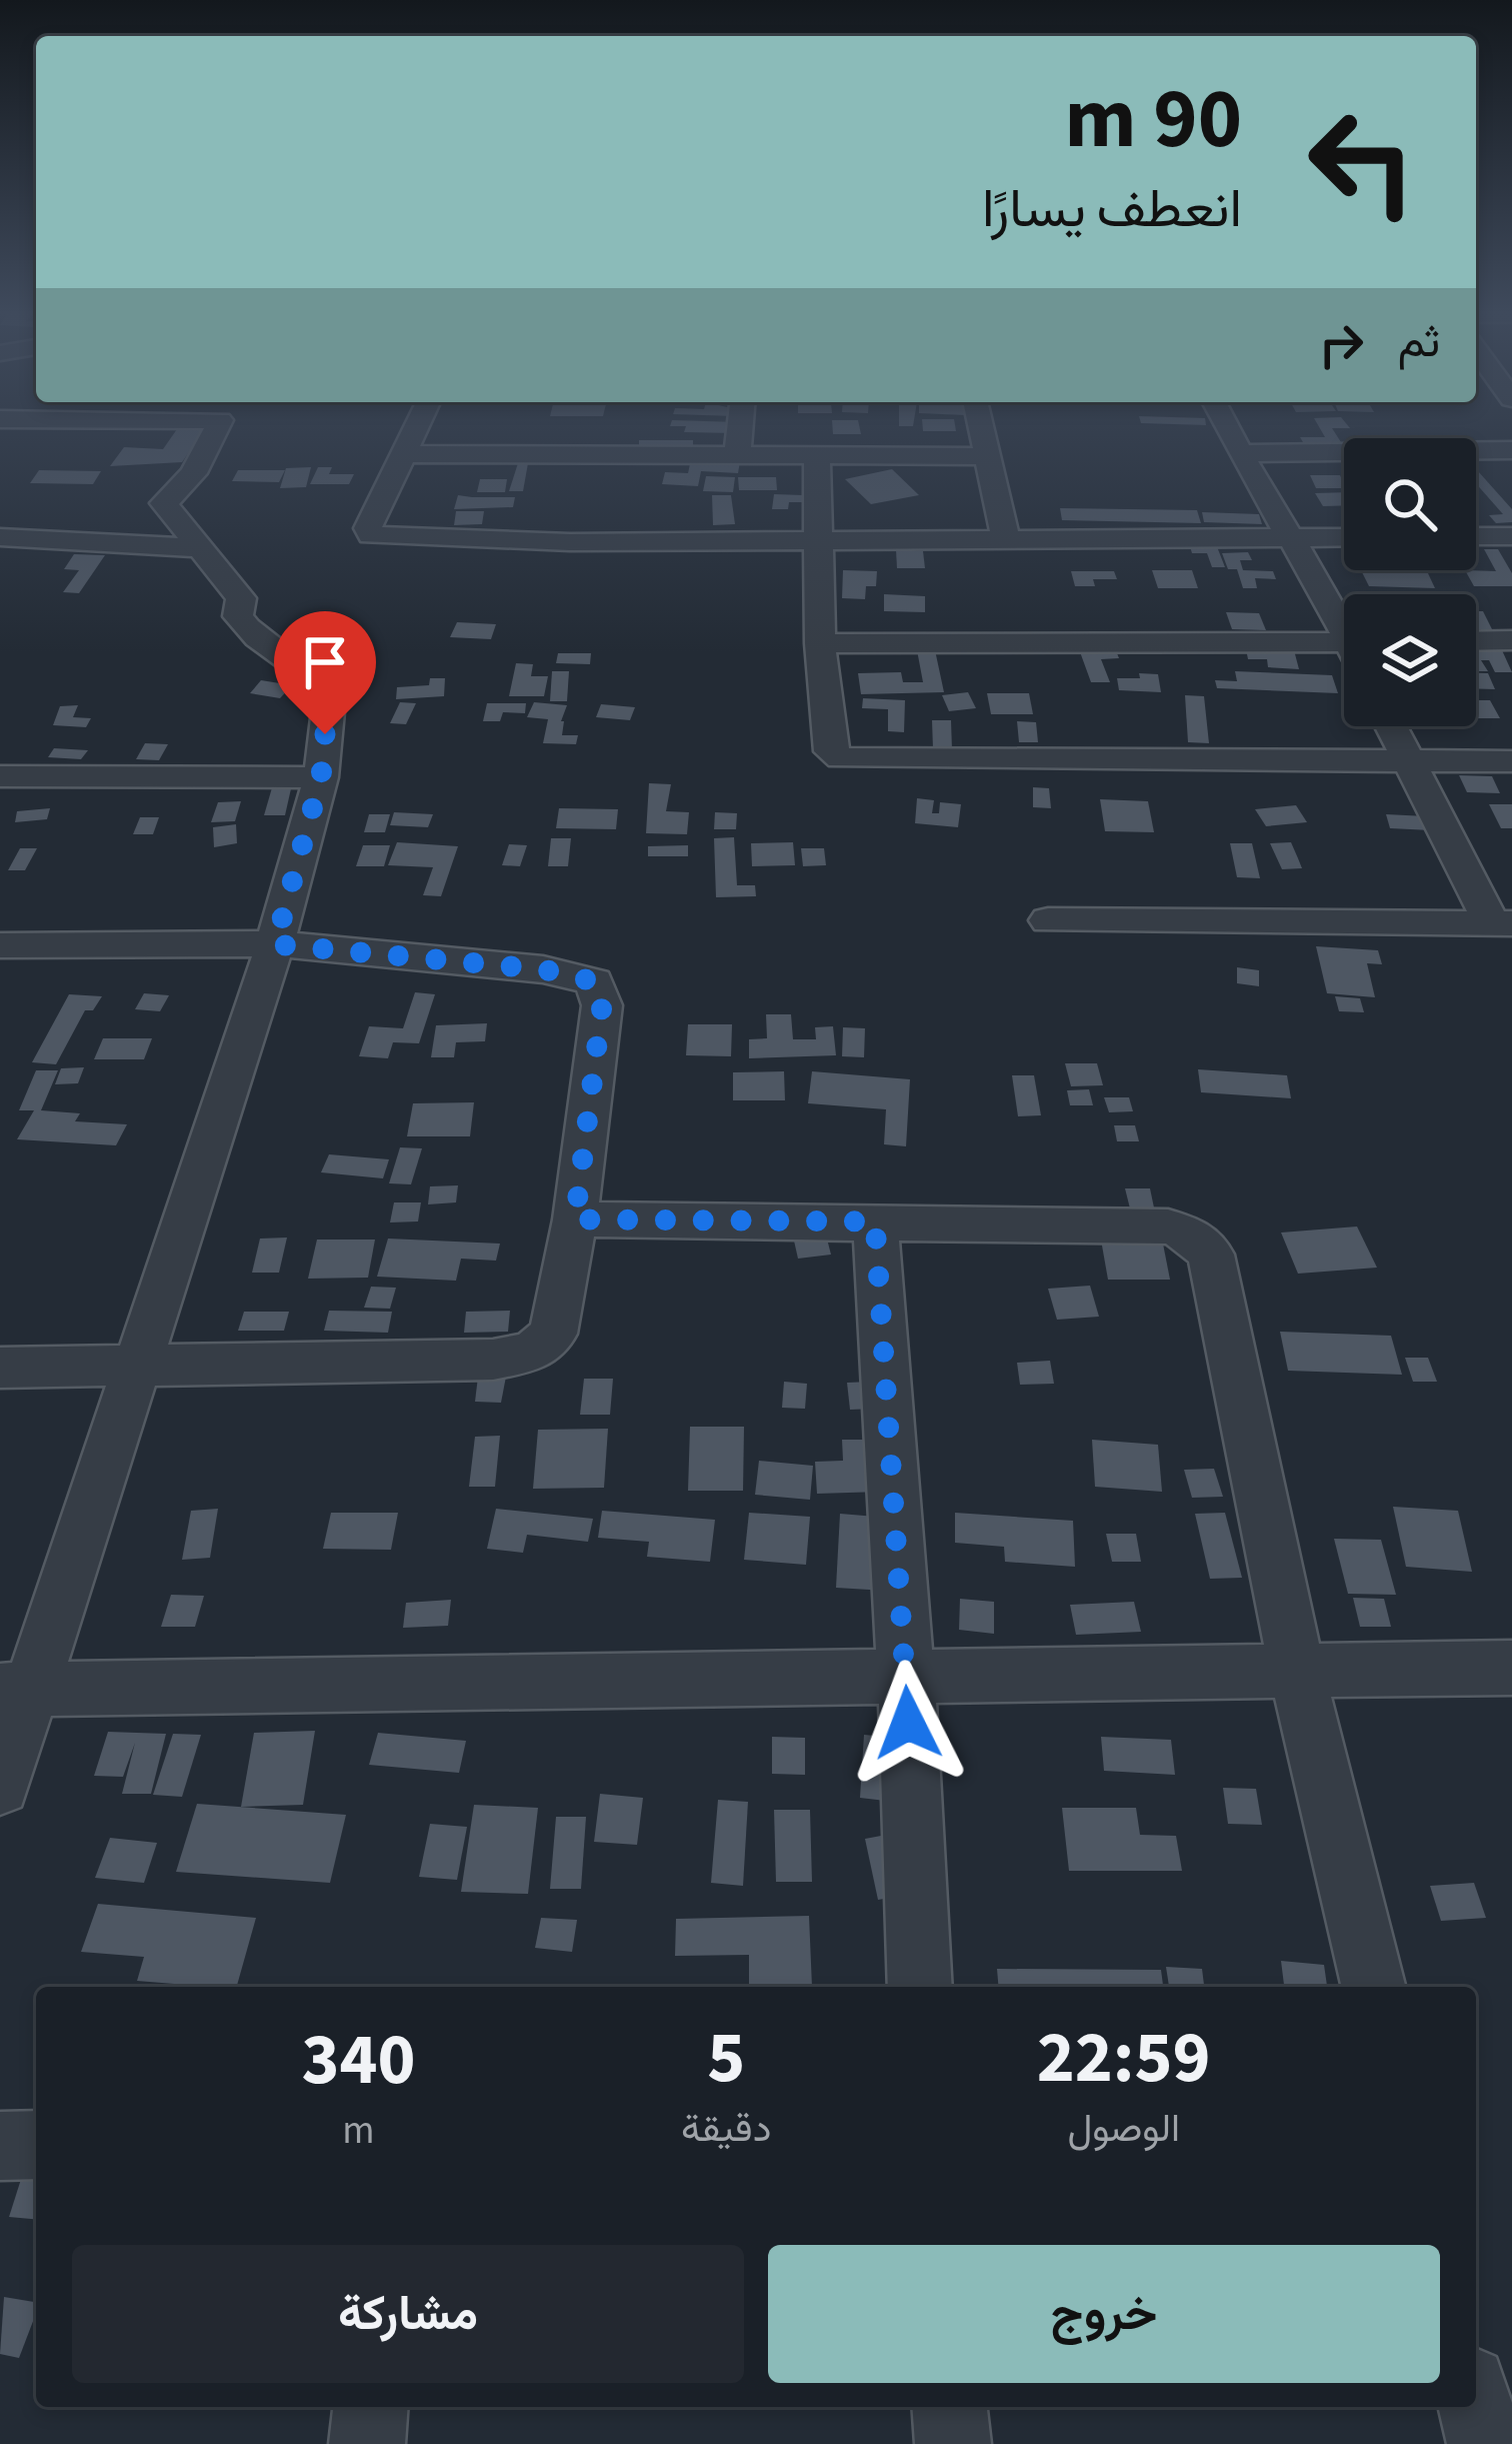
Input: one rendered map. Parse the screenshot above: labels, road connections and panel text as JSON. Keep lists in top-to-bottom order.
{
  "page": {
    "turn": ["90 m", "انعطف يسارًا"],
    "then": "ثم",
    "eta": [
      "22:59",
      "الوصول",
      "5",
      "دقيقة",
      "340",
      "m"
    ],
    "buttons": ["خروج", "مشاركة"]
  }
}
